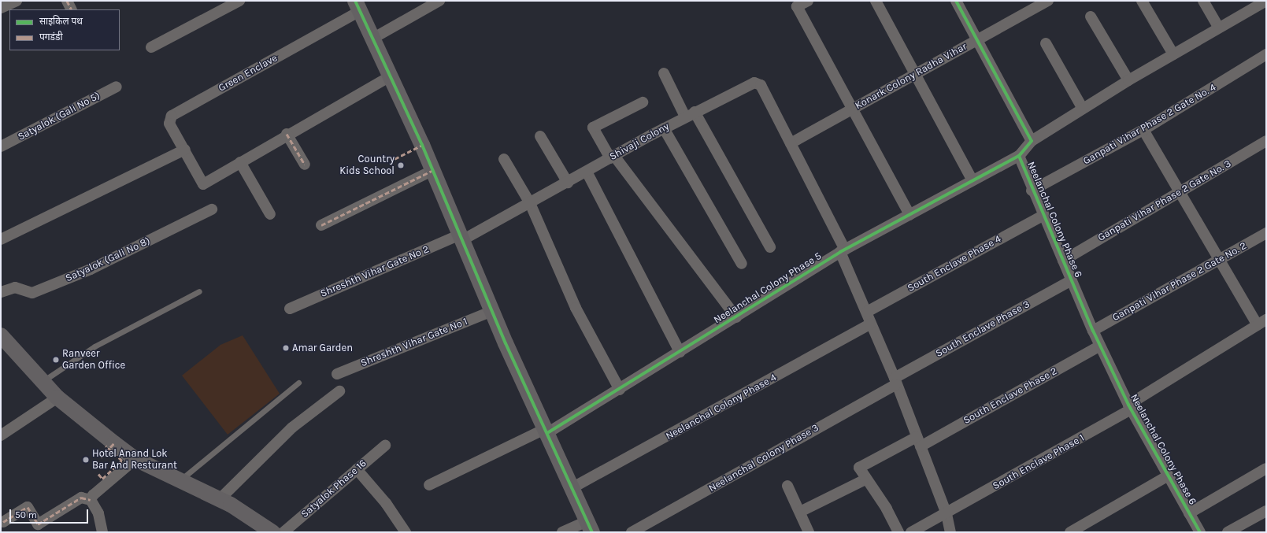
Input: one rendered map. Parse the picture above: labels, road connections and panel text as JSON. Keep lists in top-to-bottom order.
{
  "streets": {
    "street": [
      "Green Enclave",
      "Konark Colony Radha Vihar",
      "Satyalok (Gali No 5)",
      "Ganpati Vihar Phase 2 Gate No. 4",
      "Shivaji Colony",
      "Ganpati Vihar Phase 2 Gate No. 3",
      "Neelanchal Colony Phase 6",
      "Satyalok (Gali No 8)",
      "South Enclave Phase 4",
      "Shreshth Vihar Gate No 2",
      "Ganpati Vihar Phase 2 Gate No. 2",
      "Neelanchal Colony Phase 5",
      "South Enclave Phase 3",
      "Shreshth Vihar Gate No 1",
      "South Enclave Phase 2",
      "Neelanchal Colony Phase 4",
      "Neelanchal Colony Phase 3",
      "South Enclave Phase 1",
      "Satyalok Phase 16"
    ]
  },
  "crossings": [
    ["Konark Colony Radha Vihar", "Shivaji Colony"],
    ["Ganpati Vihar Phase 2 Gate No. 4", "Neelanchal Colony Phase 6"],
    ["Shivaji Colony", "South Enclave Phase 4"],
    ["Shivaji Colony", "Shreshth Vihar Gate No 2"],
    ["Shivaji Colony", "Neelanchal Colony Phase 5"],
    ["Shivaji Colony", "South Enclave Phase 3"],
    ["Shivaji Colony", "South Enclave Phase 2"],
    ["Shivaji Colony", "Neelanchal Colony Phase 4"],
    ["Shivaji Colony", "Neelanchal Colony Phase 3"],
    ["Shivaji Colony", "South Enclave Phase 1"],
    ["Ganpati Vihar Phase 2 Gate No. 3", "Neelanchal Colony Phase 6"],
    ["Neelanchal Colony Phase 6", "South Enclave Phase 4"],
    ["Neelanchal Colony Phase 6", "Ganpati Vihar Phase 2 Gate No. 2"],
    ["Neelanchal Colony Phase 6", "Neelanchal Colony Phase 5"],
    ["Neelanchal Colony Phase 6", "South Enclave Phase 3"],
    ["Neelanchal Colony Phase 6", "South Enclave Phase 2"],
    ["Neelanchal Colony Phase 6", "South Enclave Phase 1"],
    ["South Enclave Phase 3", "Neelanchal Colony Phase 3"]
  ],
  "places": [
    "Country Kids School",
    "Amar Garden",
    "Ranveer Garden Office",
    "Hotel Anand Lok Bar And Resturant"
  ],
  "legend": ["साइकिल पथ", "पगडंडी"],
  "scale_bar": "50 m"
}
